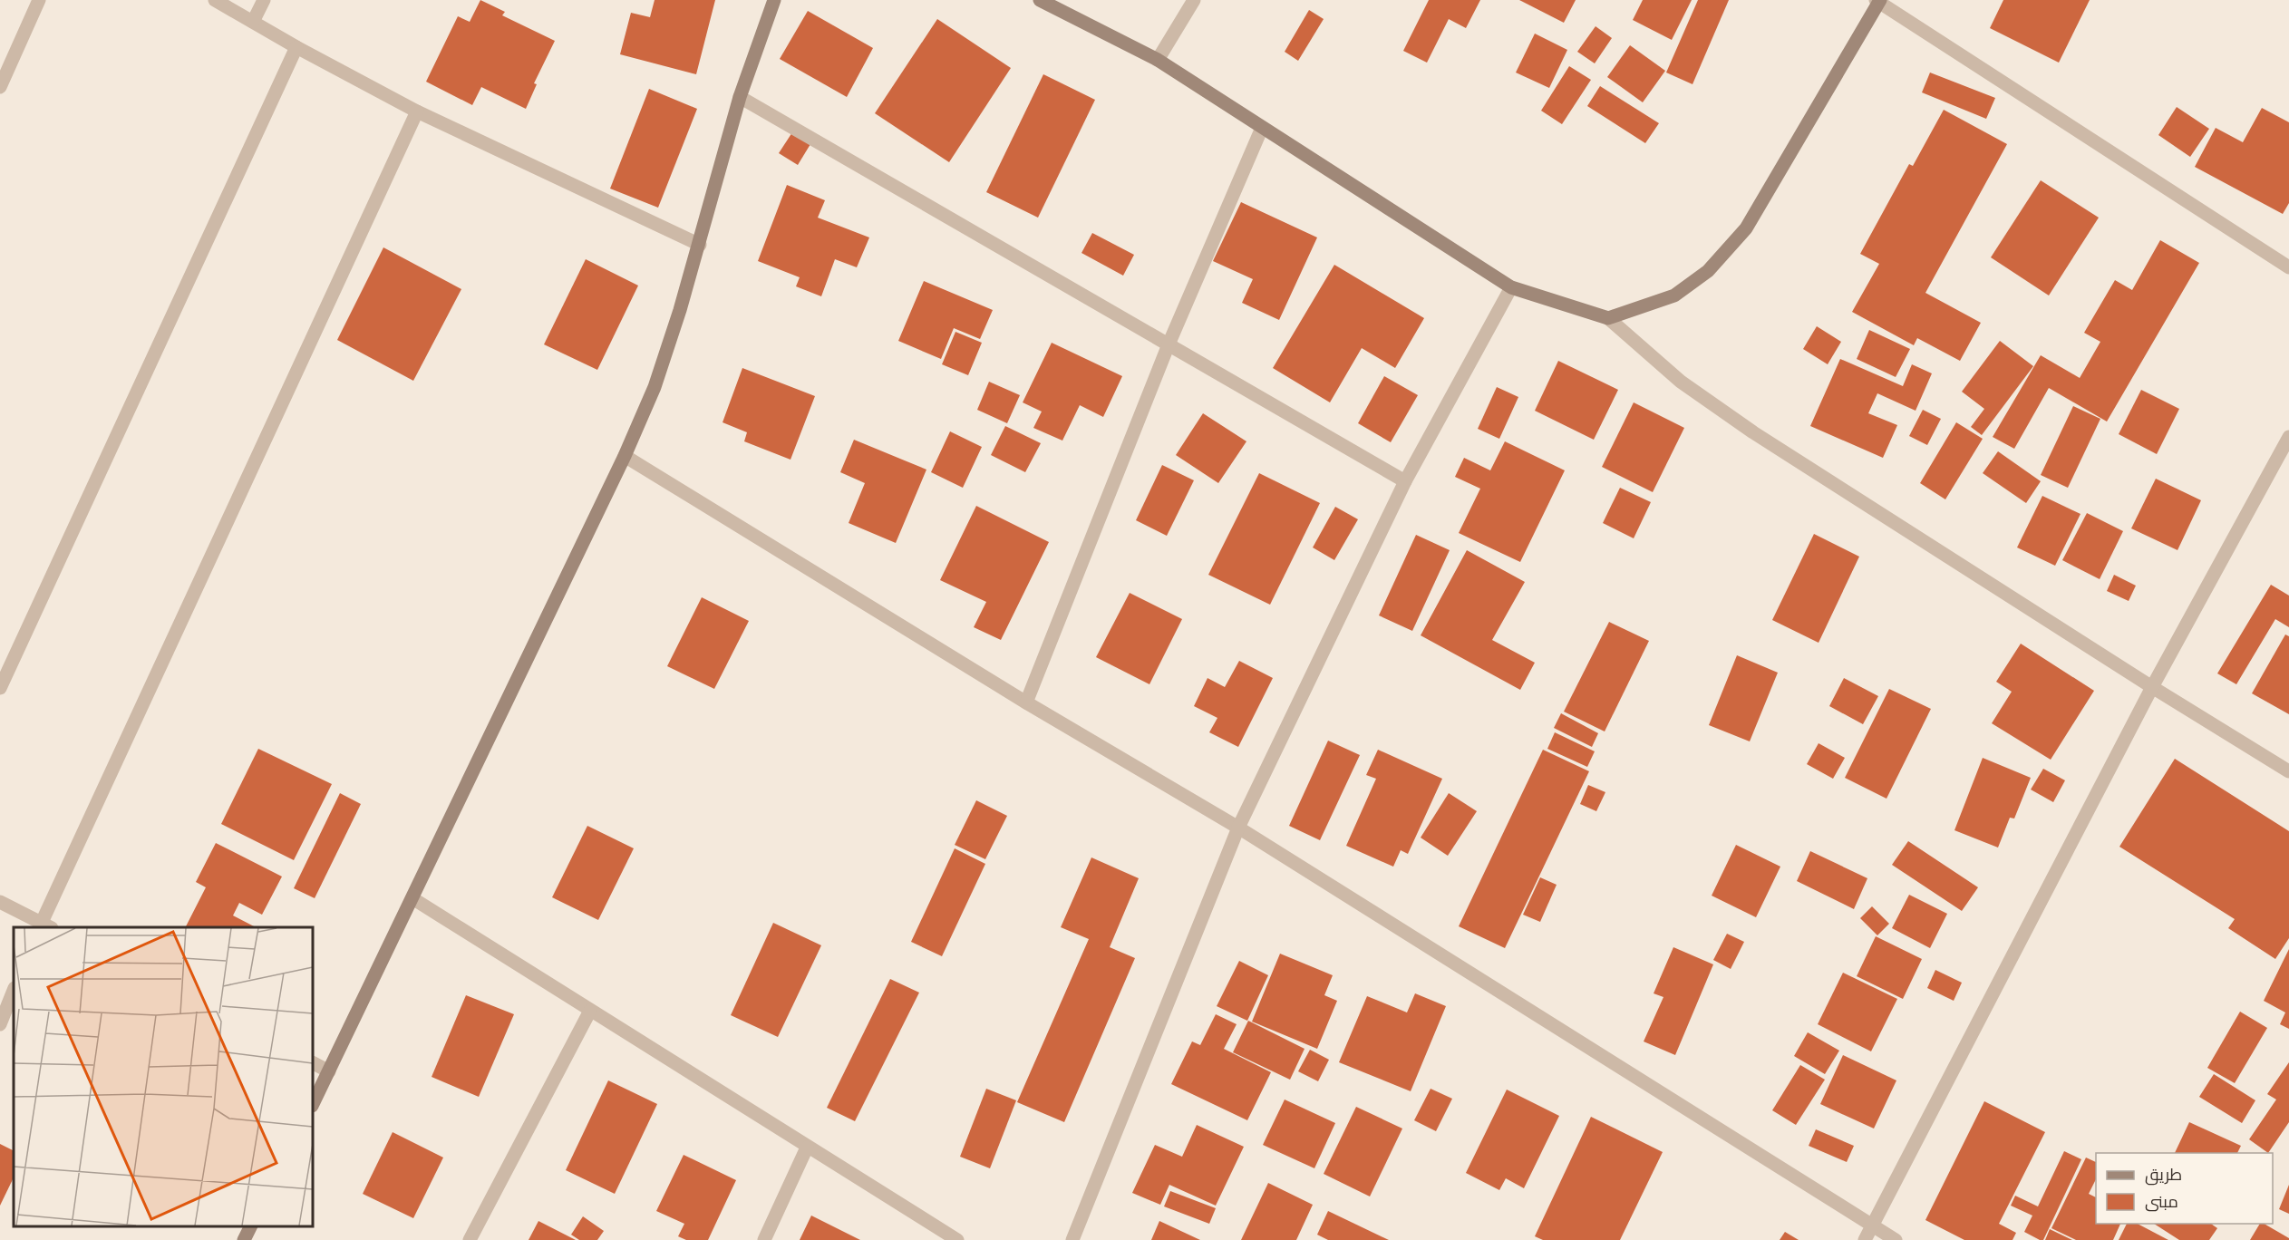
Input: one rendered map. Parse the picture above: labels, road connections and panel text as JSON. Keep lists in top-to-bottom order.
{
  "legend": ["طريق", "مبنى"]
}
